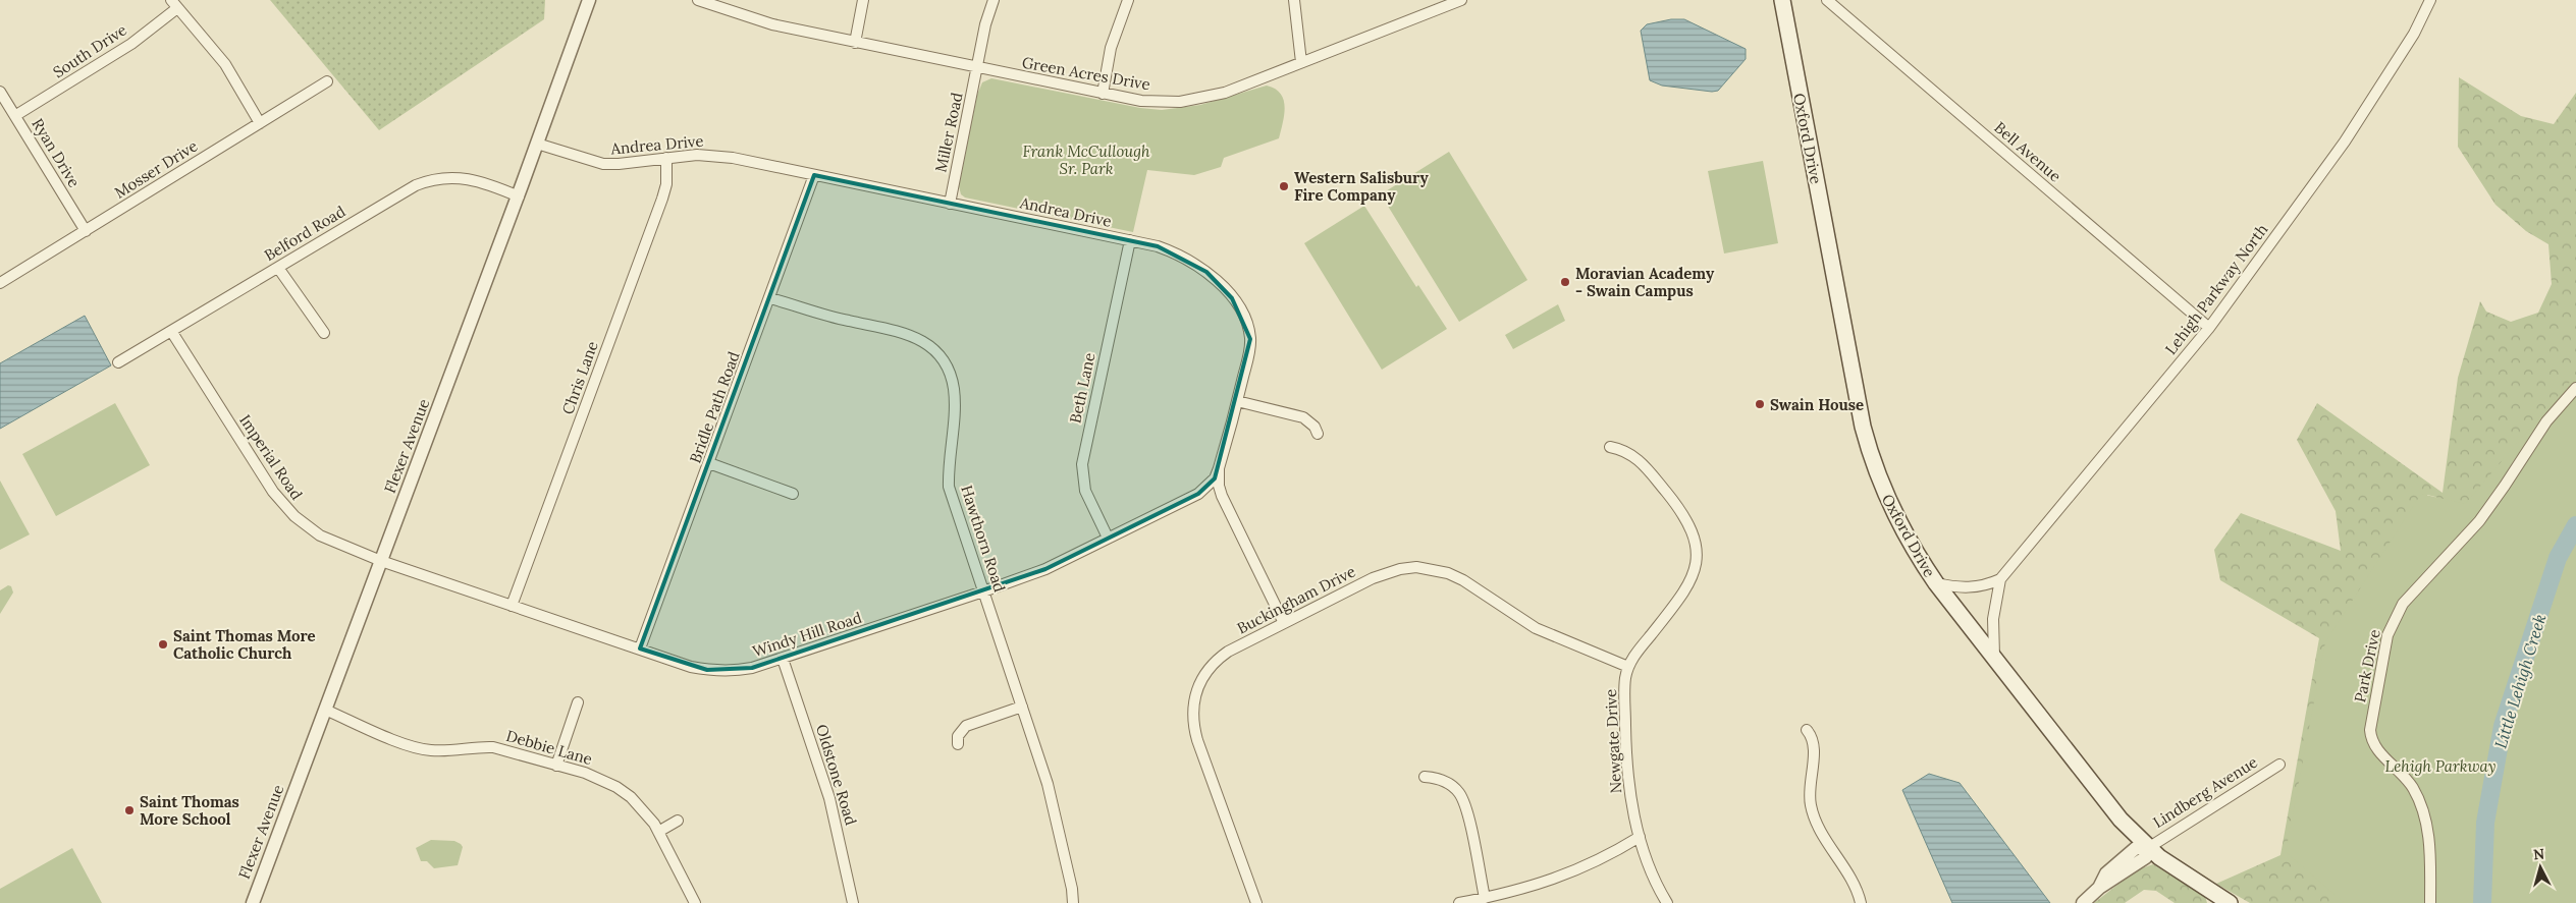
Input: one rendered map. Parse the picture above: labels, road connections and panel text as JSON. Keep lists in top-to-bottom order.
{
  "streets": {
    "main road": ["Oxford Drive"],
    "street": [
      "South Drive",
      "Green Acres Drive",
      "Miller Road",
      "Andrea Drive",
      "Bell Avenue",
      "Ryan Drive",
      "Mosser Drive",
      "Belford Road",
      "Lehigh Parkway North",
      "Chris Lane",
      "Beth Lane",
      "Bridle Path Road",
      "Flexer Avenue",
      "Imperial Road",
      "Hawthorn Road",
      "Buckingham Drive",
      "Windy Hill Road",
      "Park Drive",
      "Newgate Drive",
      "Debbie Lane",
      "Oldstone Road",
      "Lindberg Avenue"
    ]
  },
  "crossings": [
    ["South Drive", "Ryan Drive"],
    ["Green Acres Drive", "Miller Road"],
    ["Miller Road", "Andrea Drive"],
    ["Oxford Drive", "Lehigh Parkway North"],
    ["Oxford Drive", "Lindberg Avenue"],
    ["Andrea Drive", "Chris Lane"],
    ["Andrea Drive", "Beth Lane"],
    ["Andrea Drive", "Bridle Path Road"],
    ["Andrea Drive", "Flexer Avenue"],
    ["Andrea Drive", "Buckingham Drive"],
    ["Andrea Drive", "Windy Hill Road"],
    ["Bell Avenue", "Lehigh Parkway North"],
    ["Ryan Drive", "Mosser Drive"],
    ["Belford Road", "Flexer Avenue"],
    ["Belford Road", "Imperial Road"],
    ["Chris Lane", "Windy Hill Road"],
    ["Beth Lane", "Windy Hill Road"],
    ["Bridle Path Road", "Hawthorn Road"],
    ["Bridle Path Road", "Windy Hill Road"],
    ["Flexer Avenue", "Imperial Road"],
    ["Flexer Avenue", "Windy Hill Road"],
    ["Flexer Avenue", "Debbie Lane"],
    ["Imperial Road", "Windy Hill Road"],
    ["Hawthorn Road", "Windy Hill Road"],
    ["Buckingham Drive", "Newgate Drive"],
    ["Windy Hill Road", "Oldstone Road"]
  ],
  "water": ["Little Lehigh Creek"],
  "parks": ["Frank McCullough Sr. Park", "Lehigh Parkway"],
  "places": [
    "Western Salisbury Fire Company",
    "Moravian Academy - Swain Campus",
    "Swain House",
    "Saint Thomas More Catholic Church",
    "Saint Thomas More School"
  ],
  "north": "top"
}
